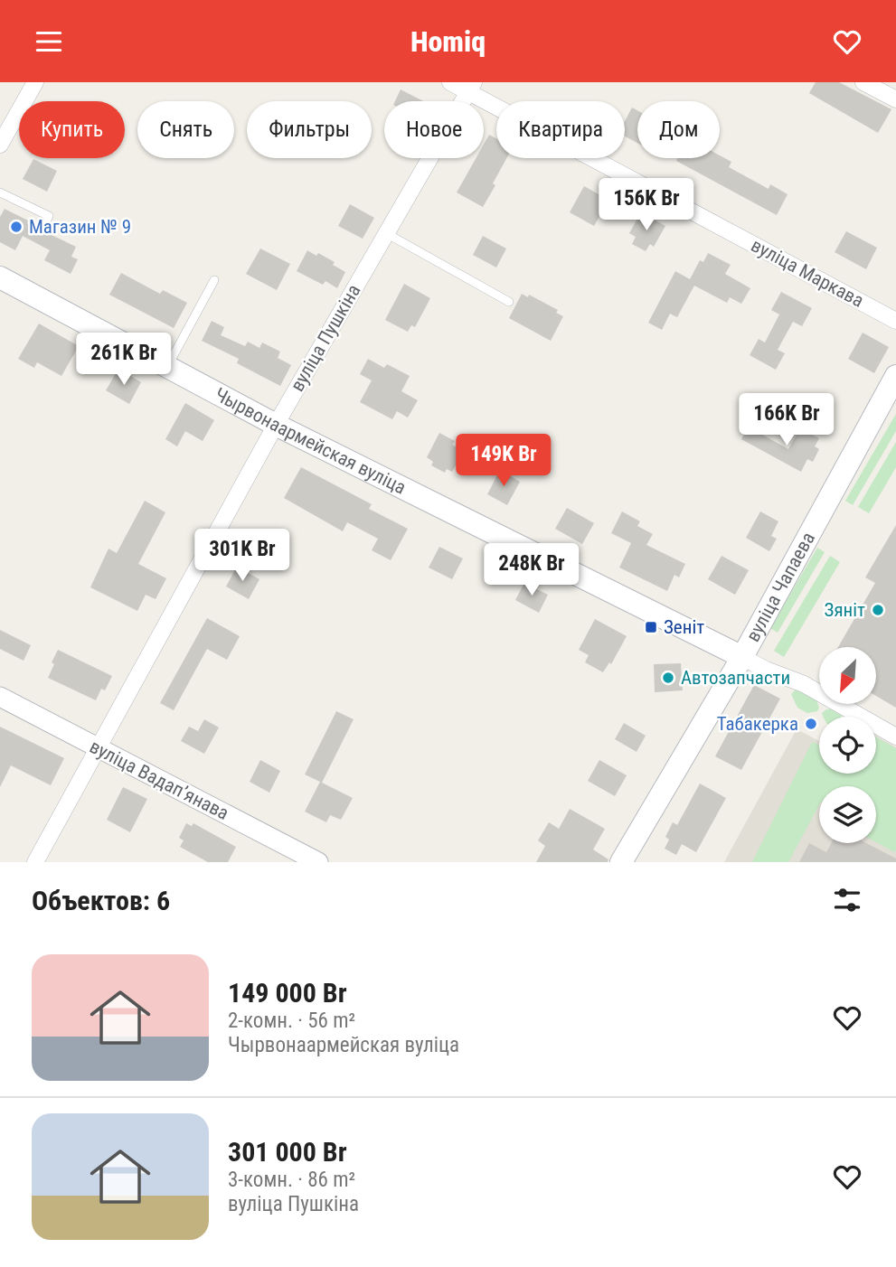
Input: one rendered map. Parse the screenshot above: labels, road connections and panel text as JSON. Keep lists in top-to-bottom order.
{
  "streets": {
    "main road": ["Чырвонаармейская вуліца", "вуліца Чапаева"],
    "street": ["вуліца Маркава", "вуліца Пушкіна", "вуліца Вадапʼянава"]
  },
  "crossings": [
    ["вуліца Маркава", "вуліца Пушкіна"],
    ["вуліца Пушкіна", "Чырвонаармейская вуліца"],
    ["вуліца Пушкіна", "вуліца Вадапʼянава"],
    ["Чырвонаармейская вуліца", "вуліца Чапаева"]
  ],
  "places": {
    "other": [
      "Магазин № 9",
      "Зяніт",
      "Автозапчасти",
      "Табакерка"
    ],
    "transit": ["Зеніт"]
  },
  "north": "bottom left",
  "page": {
    "header": "Homiq",
    "chip": [
      "Купить",
      "Снять",
      "Фильтры",
      "Новое",
      "Квартира",
      "Дом"
    ],
    "price": [
      "156K Br",
      "261K Br",
      "166K Br",
      "149K Br",
      "301K Br",
      "248K Br"
    ],
    "heading": "Объектов: 6",
    "list": [
      {
        "name": "149 000 Br",
        "note": "2-комн. · 56 m² · Чырвонаармейская вуліца"
      },
      {
        "name": "301 000 Br",
        "note": "3-комн. · 86 m² · вуліца Пушкіна"
      }
    ]
  }
}
